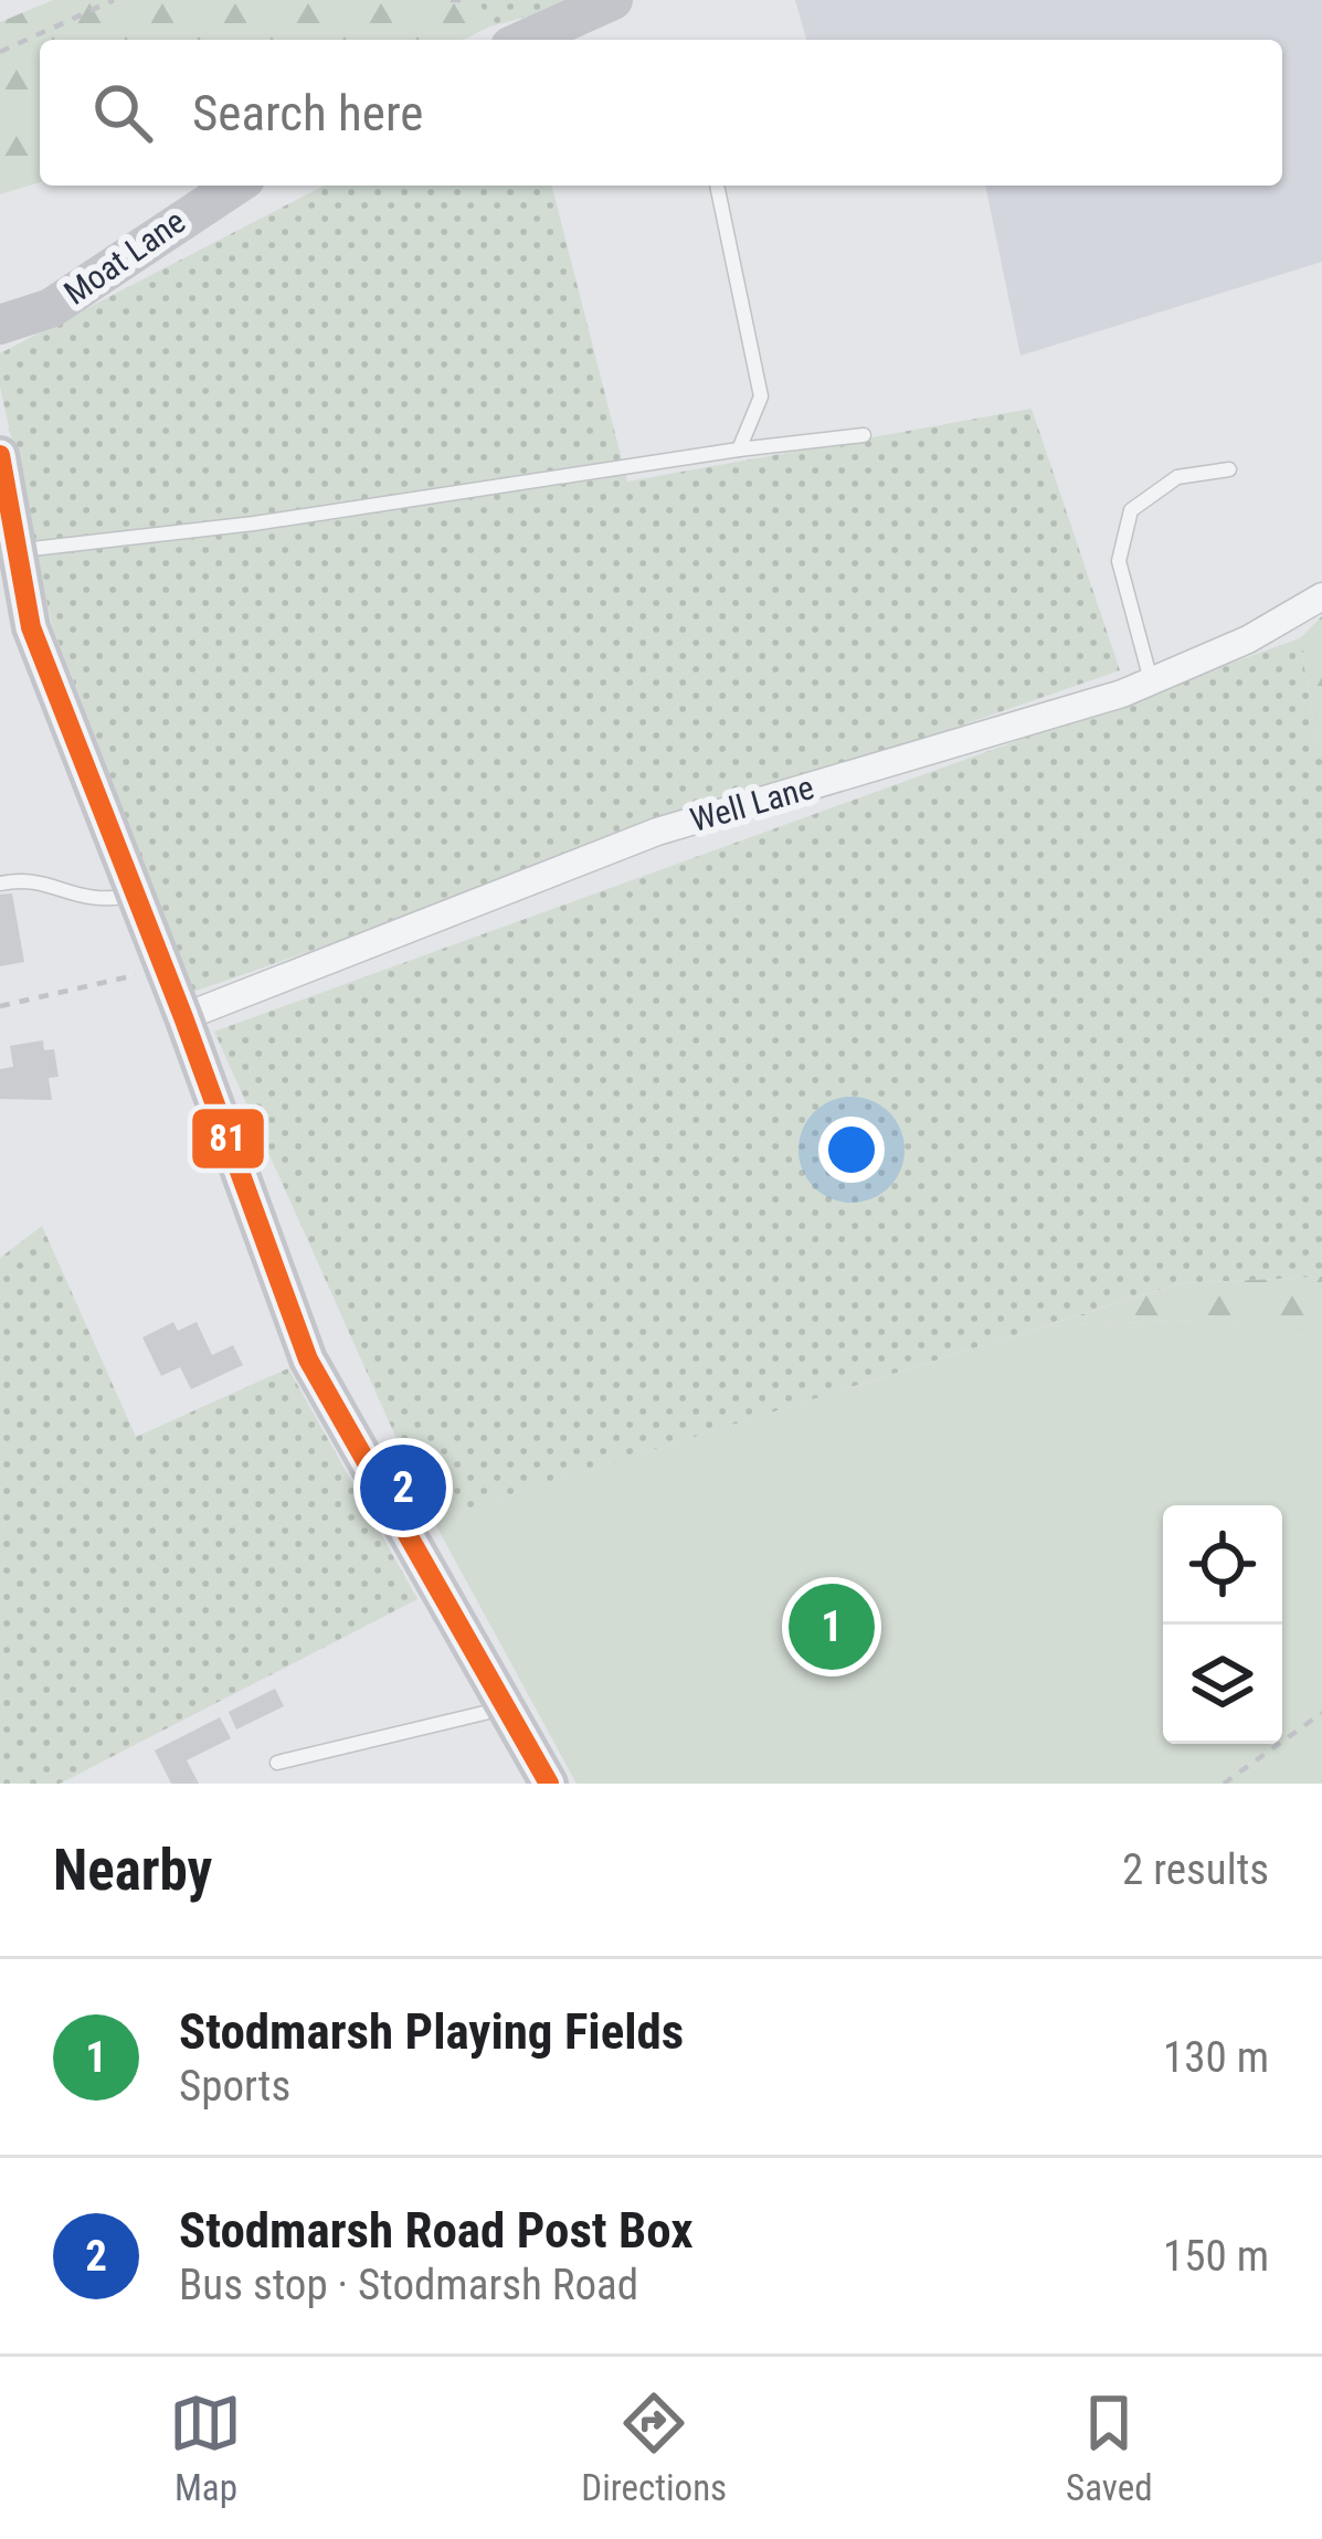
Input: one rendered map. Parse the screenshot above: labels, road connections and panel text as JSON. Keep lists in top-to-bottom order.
{
  "streets": {
    "street": ["Moat Lane", "Well Lane"]
  },
  "lines": ["transit line 81"],
  "page": {
    "search": "Search here",
    "pins": ["2", "1"],
    "heading": ["Nearby", "2 results"],
    "list": [
      {
        "mark": "1",
        "name": "Stodmarsh Playing Fields",
        "note": "Sports",
        "value": "130 m"
      },
      {
        "mark": "2",
        "name": "Stodmarsh Road Post Box",
        "note": "Bus stop · Stodmarsh Road",
        "value": "150 m"
      }
    ],
    "nav": ["Map", "Directions", "Saved"]
  }
}
